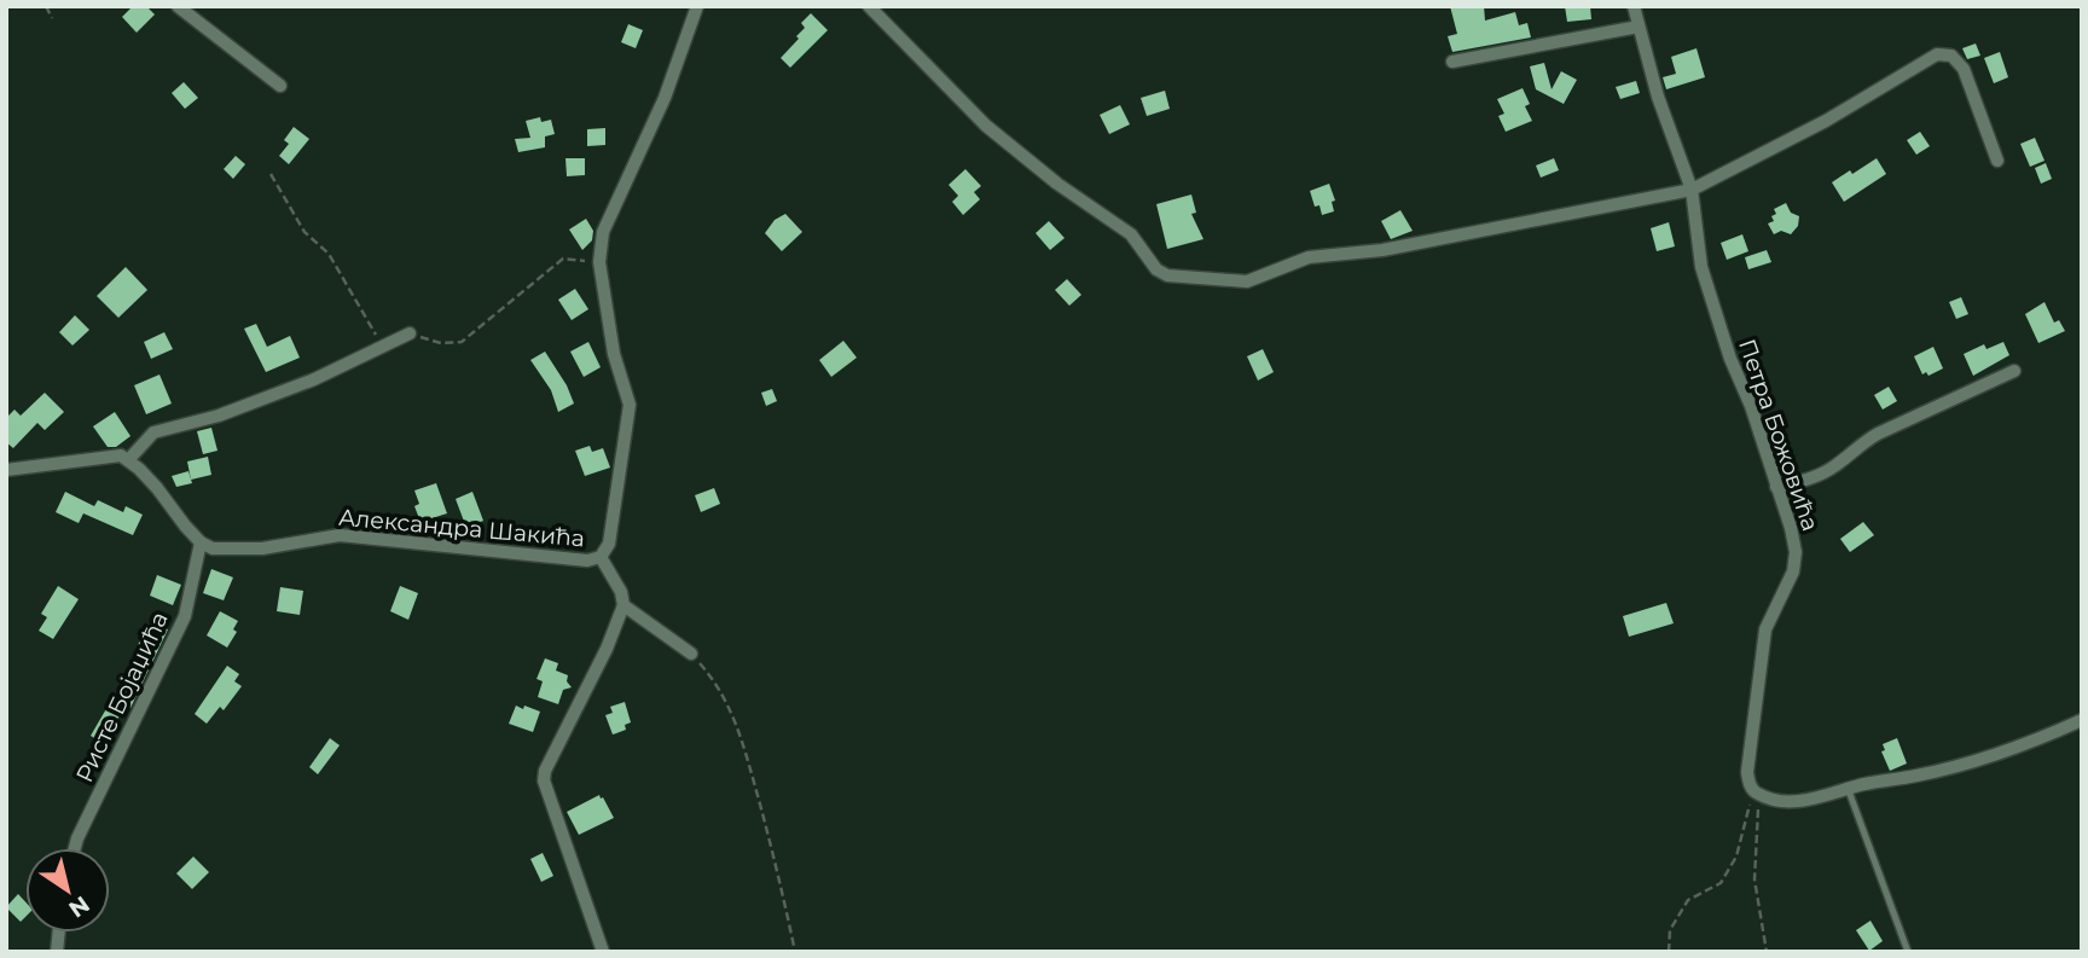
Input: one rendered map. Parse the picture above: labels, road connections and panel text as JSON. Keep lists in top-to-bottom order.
{
  "streets": {
    "street": ["Петра Божовића", "Александра Шакића", "Ристе Бојаџића"]
  },
  "crossings": [
    ["Александра Шакића", "Ристе Бојаџића"]
  ],
  "north": "bottom right"
}
